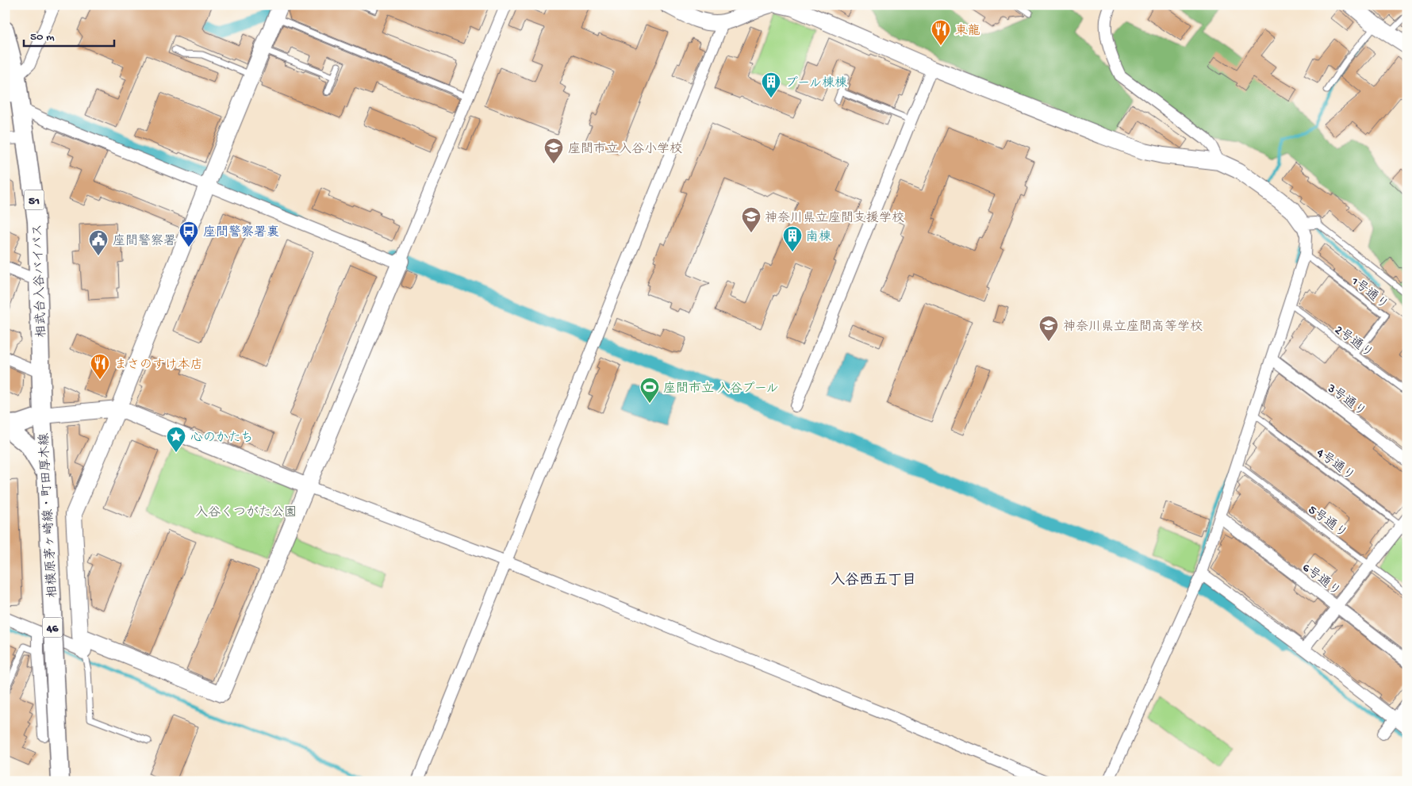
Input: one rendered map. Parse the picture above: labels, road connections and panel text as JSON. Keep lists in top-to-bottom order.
{
  "streets": {
    "main road": [
      "51",
      "相武台入谷バイパス",
      "相模原茅ヶ崎線・町田厚木線",
      "46"
    ],
    "street": ["3号通り", "6号通り"],
    "lane": [
      "1号通り",
      "2号通り",
      "4号通り",
      "5号通り"
    ]
  },
  "crossings": [
    ["相武台入谷バイパス", "相模原茅ヶ崎線・町田厚木線"],
    ["1号通り", "2号通り"]
  ],
  "districts": ["入谷西五丁目"],
  "parks": ["入谷くつがた公園"],
  "places": {
    "restaurant": ["東龍", "まさのすけ本店"],
    "building": ["プール棟棟", "南棟"],
    "school or university": ["座間市立入谷小学校", "神奈川県立座間支援学校", "神奈川県立座間高等学校"],
    "bus stop": ["座間警察署裏"],
    "public building": ["座間警察署"],
    "sports": ["座間市立 入谷プール"],
    "place": ["心のかたち"]
  },
  "scale_bar": "50 m"
}
